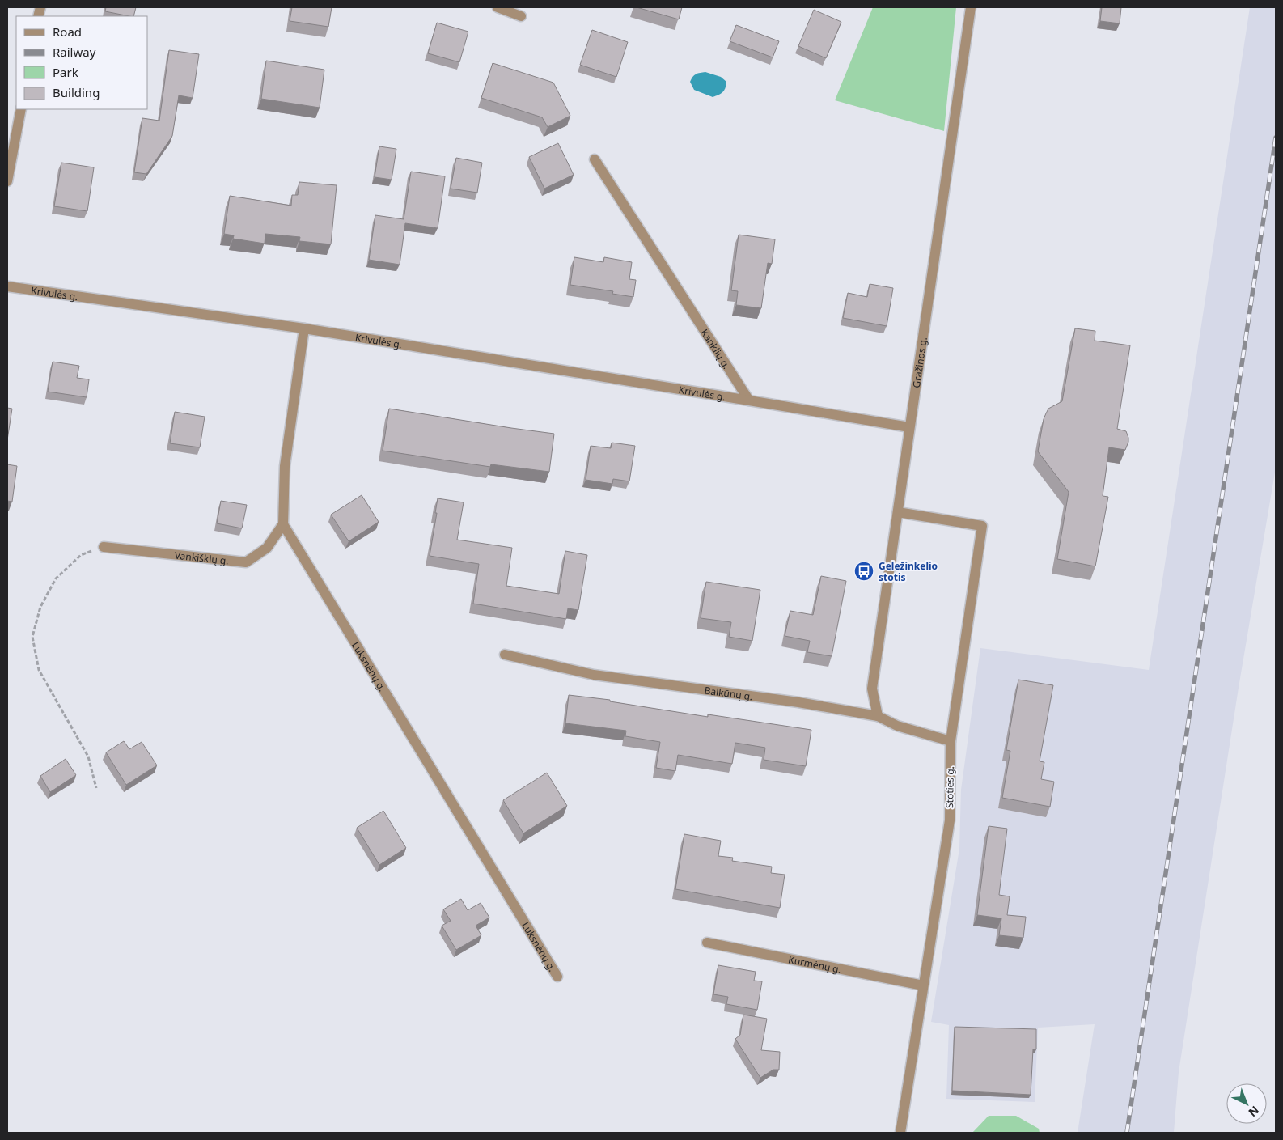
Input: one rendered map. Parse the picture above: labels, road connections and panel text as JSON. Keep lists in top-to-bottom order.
{
  "streets": {
    "street": [
      "Krivulės g.",
      "Kanklių g.",
      "Gražinos g.",
      "Vankiškių g.",
      "Luksnėnų g.",
      "Balkūnų g.",
      "Stoties g.",
      "Kurmėnų g."
    ]
  },
  "crossings": [
    ["Krivulės g.", "Kanklių g."],
    ["Gražinos g.", "Balkūnų g."],
    ["Gražinos g.", "Stoties g."],
    ["Vankiškių g.", "Luksnėnų g."],
    ["Balkūnų g.", "Stoties g."],
    ["Stoties g.", "Kurmėnų g."]
  ],
  "places": {
    "bus stop": ["Geležinkelio stotis"]
  },
  "legend": [
    "Road",
    "Railway",
    "Park",
    "Building"
  ],
  "north": "bottom right"
}
